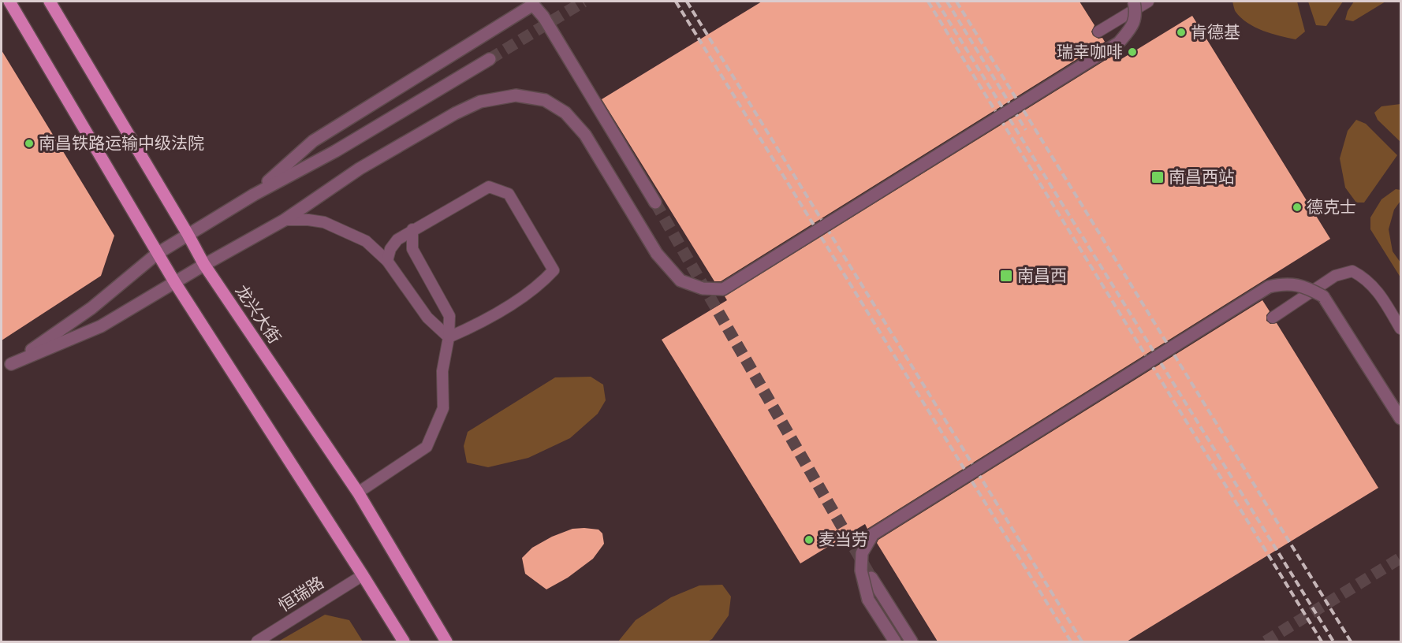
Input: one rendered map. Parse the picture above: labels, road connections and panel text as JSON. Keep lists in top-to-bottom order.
{
  "streets": {
    "main road": ["龙兴大街"],
    "street": ["恒瑞路"]
  },
  "places": {
    "other": [
      "肯德基",
      "瑞幸咖啡",
      "南昌铁路运输中级法院",
      "德克士",
      "麦当劳"
    ],
    "transit": ["南昌西站", "南昌西"]
  }
}
